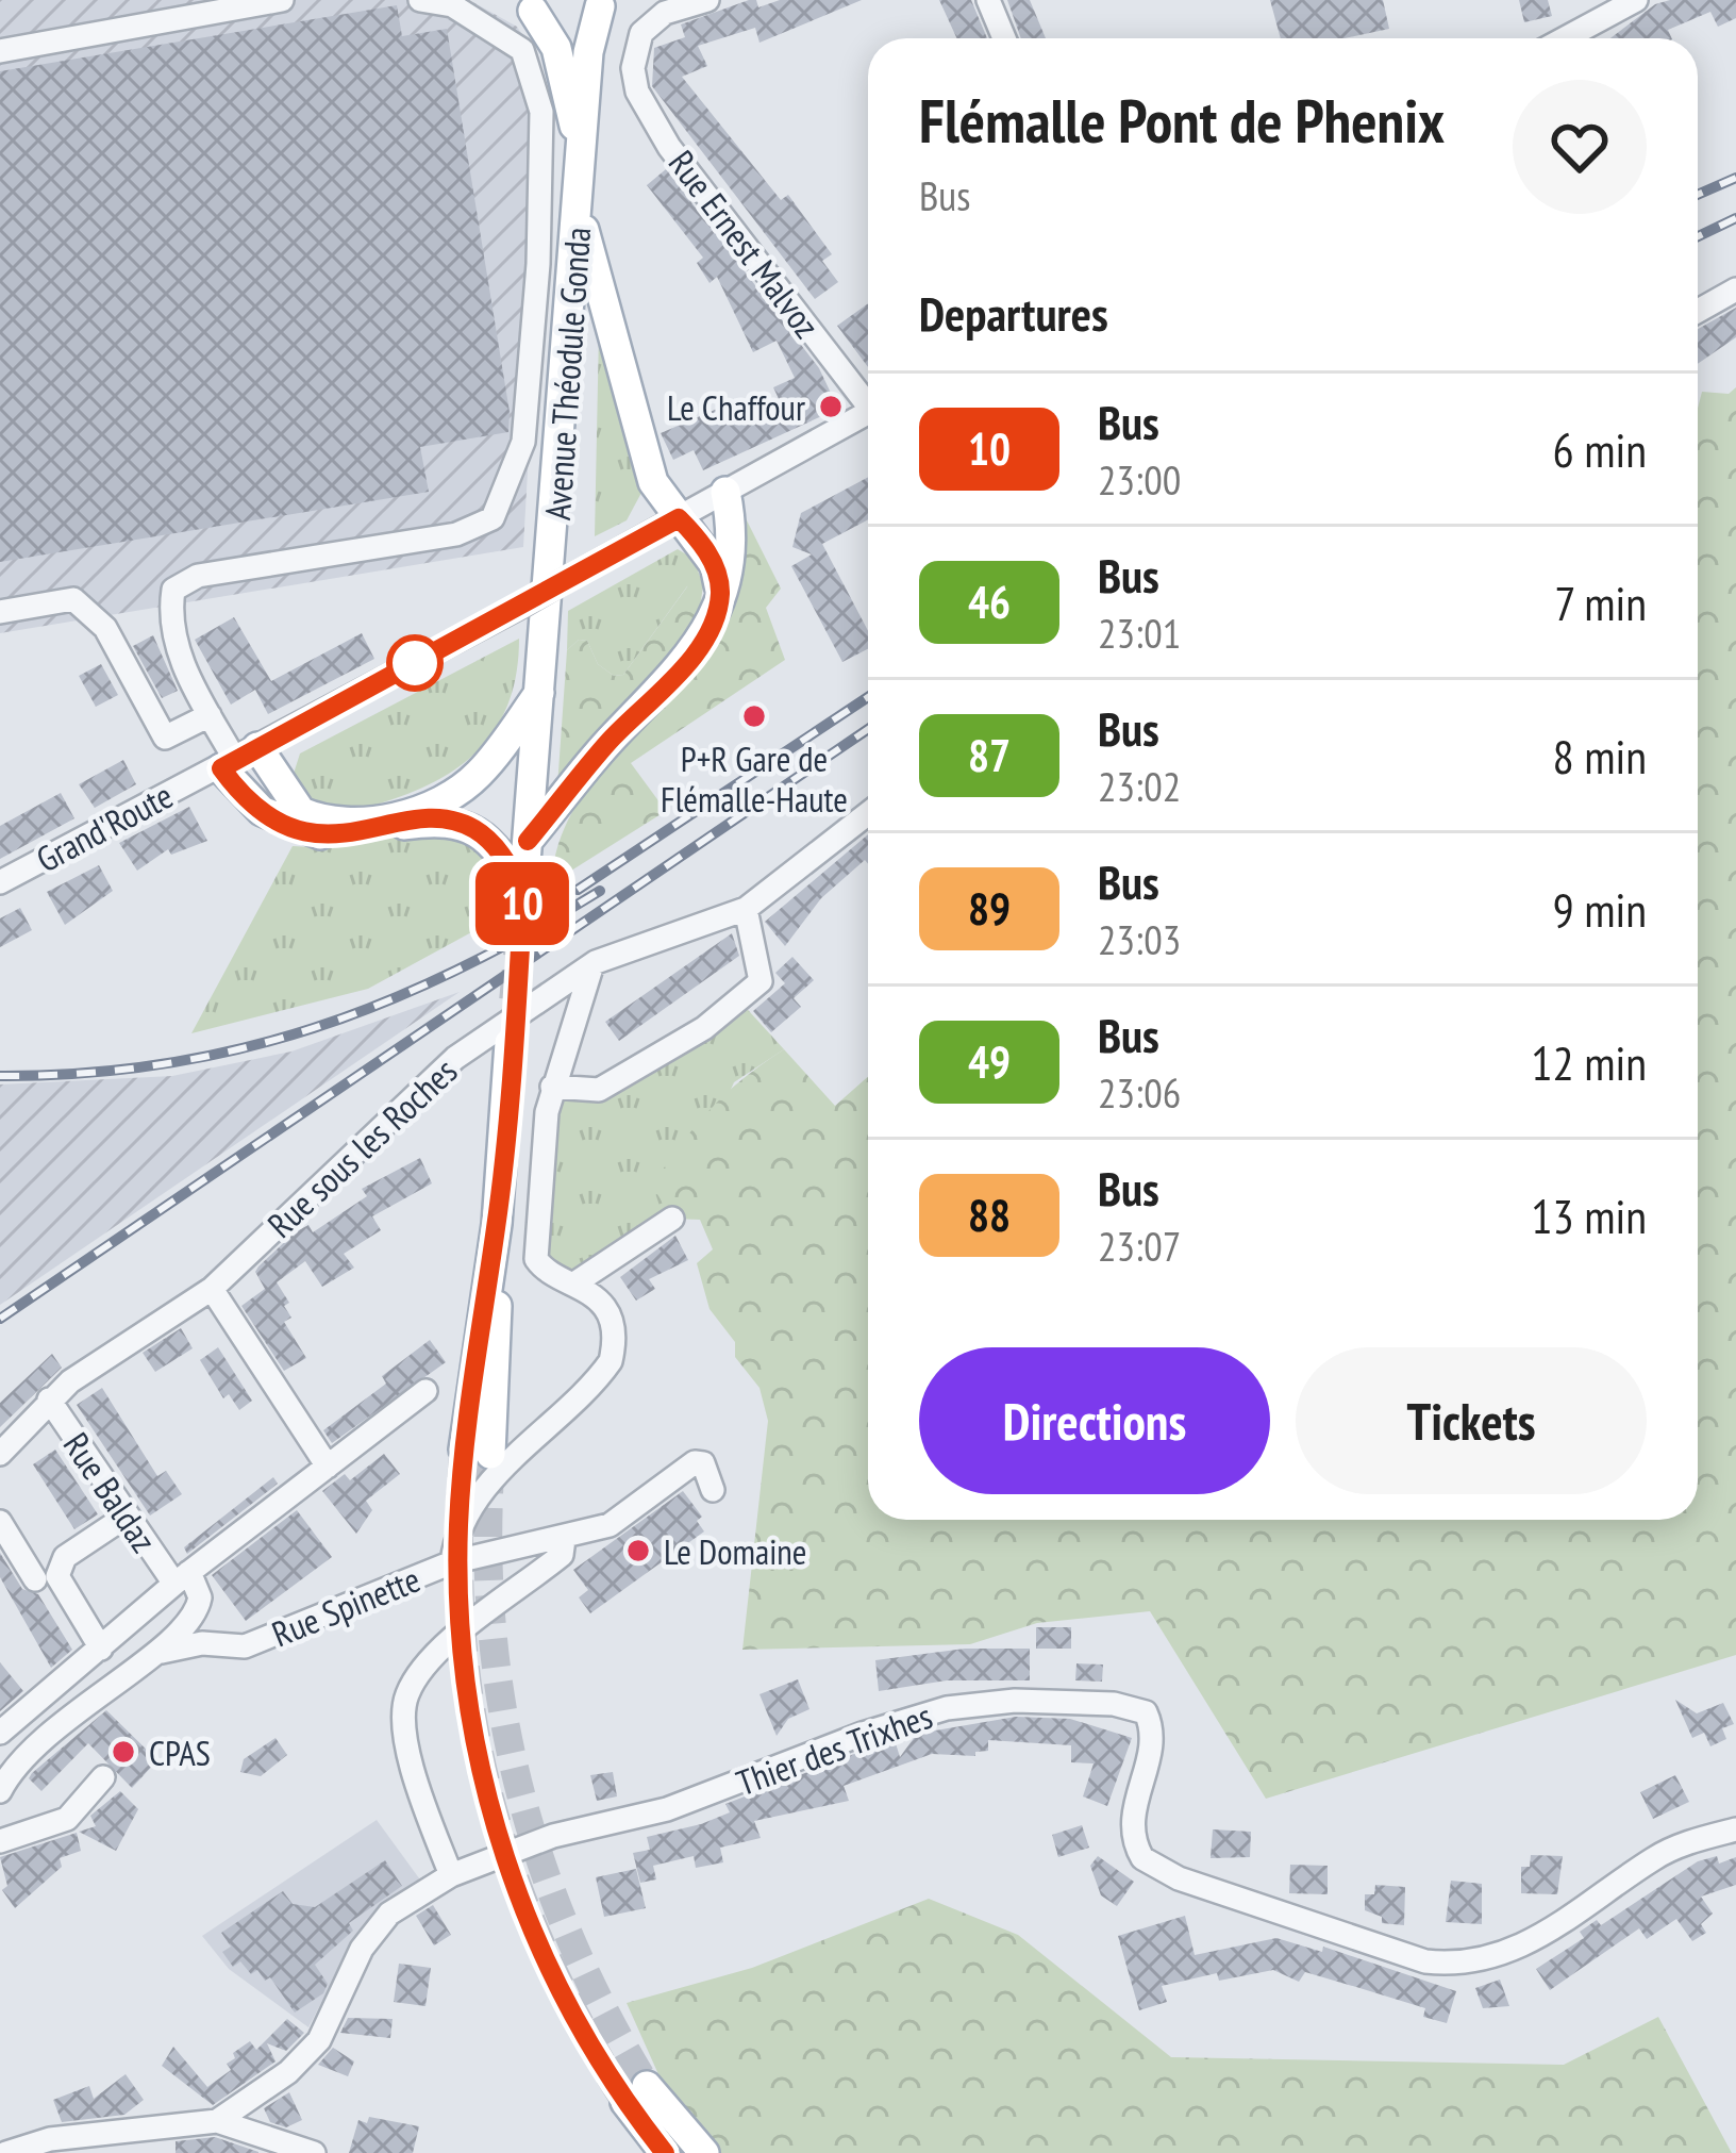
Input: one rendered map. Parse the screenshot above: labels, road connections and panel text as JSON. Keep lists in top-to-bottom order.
{
  "streets": {
    "main road": ["Avenue Théodule Gonda"],
    "street": [
      "Rue Ernest Malvoz",
      "Grand'Route",
      "Rue sous les Roches",
      "Rue Baldaz",
      "Rue Spinette",
      "Thier des Trixhes"
    ]
  },
  "crossings": [
    ["Avenue Théodule Gonda", "Grand'Route"],
    ["Rue sous les Roches", "Rue Baldaz"],
    ["Rue sous les Roches", "Rue Spinette"],
    ["Rue Baldaz", "Rue Spinette"],
    ["Rue Spinette", "Thier des Trixhes"]
  ],
  "places": [
    "Le Chaffour",
    "P+R Gare de Flémalle-Haute",
    "Le Domaine",
    "CPAS"
  ],
  "lines": ["bus line 10"],
  "page": {
    "on_map": "10",
    "heading": [
      ["Flémalle Pont de Phenix", "Bus"],
      "Departures"
    ],
    "list": [
      {
        "mark": "10",
        "name": "Bus",
        "note": "23:00",
        "value": "6 min"
      },
      {
        "mark": "46",
        "name": "Bus",
        "note": "23:01",
        "value": "7 min"
      },
      {
        "mark": "87",
        "name": "Bus",
        "note": "23:02",
        "value": "8 min"
      },
      {
        "mark": "89",
        "name": "Bus",
        "note": "23:03",
        "value": "9 min"
      },
      {
        "mark": "49",
        "name": "Bus",
        "note": "23:06",
        "value": "12 min"
      },
      {
        "mark": "88",
        "name": "Bus",
        "note": "23:07",
        "value": "13 min"
      }
    ],
    "buttons": ["Directions", "Tickets"]
  }
}
